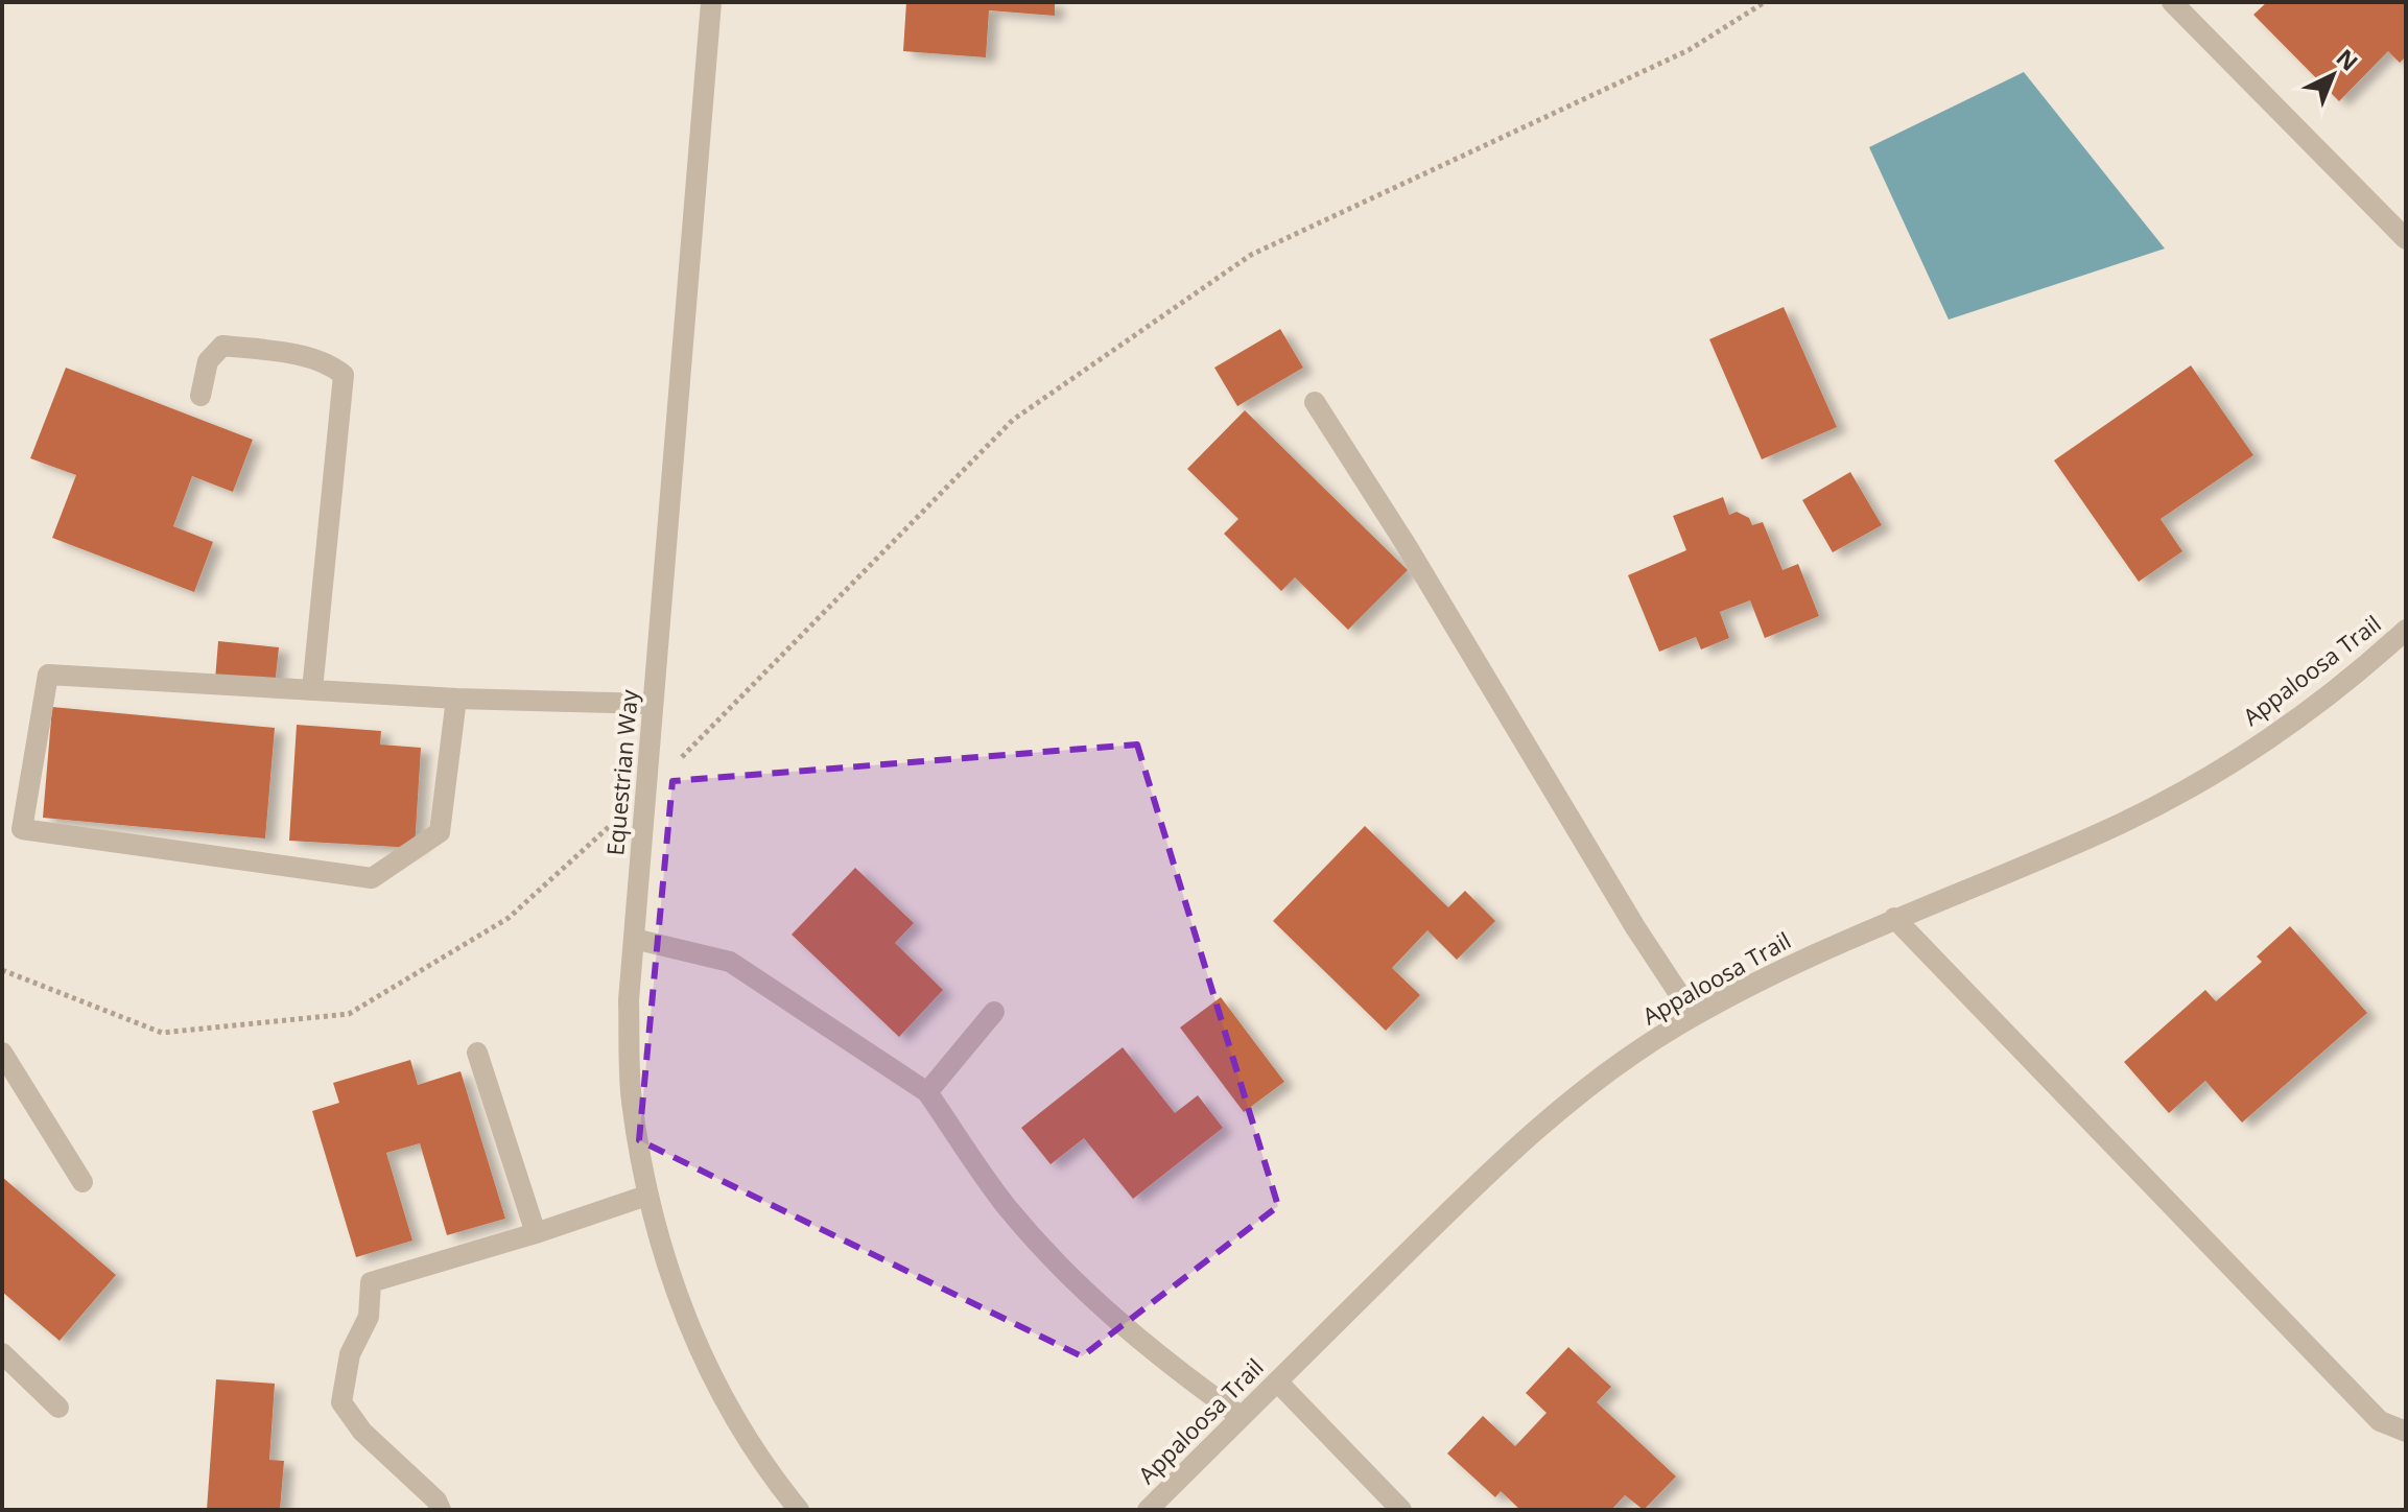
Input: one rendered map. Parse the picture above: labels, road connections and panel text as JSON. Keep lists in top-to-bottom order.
{
  "streets": {
    "street": ["Appaloosa Trail", "Equestrian Way"]
  },
  "north": "top right"
}
